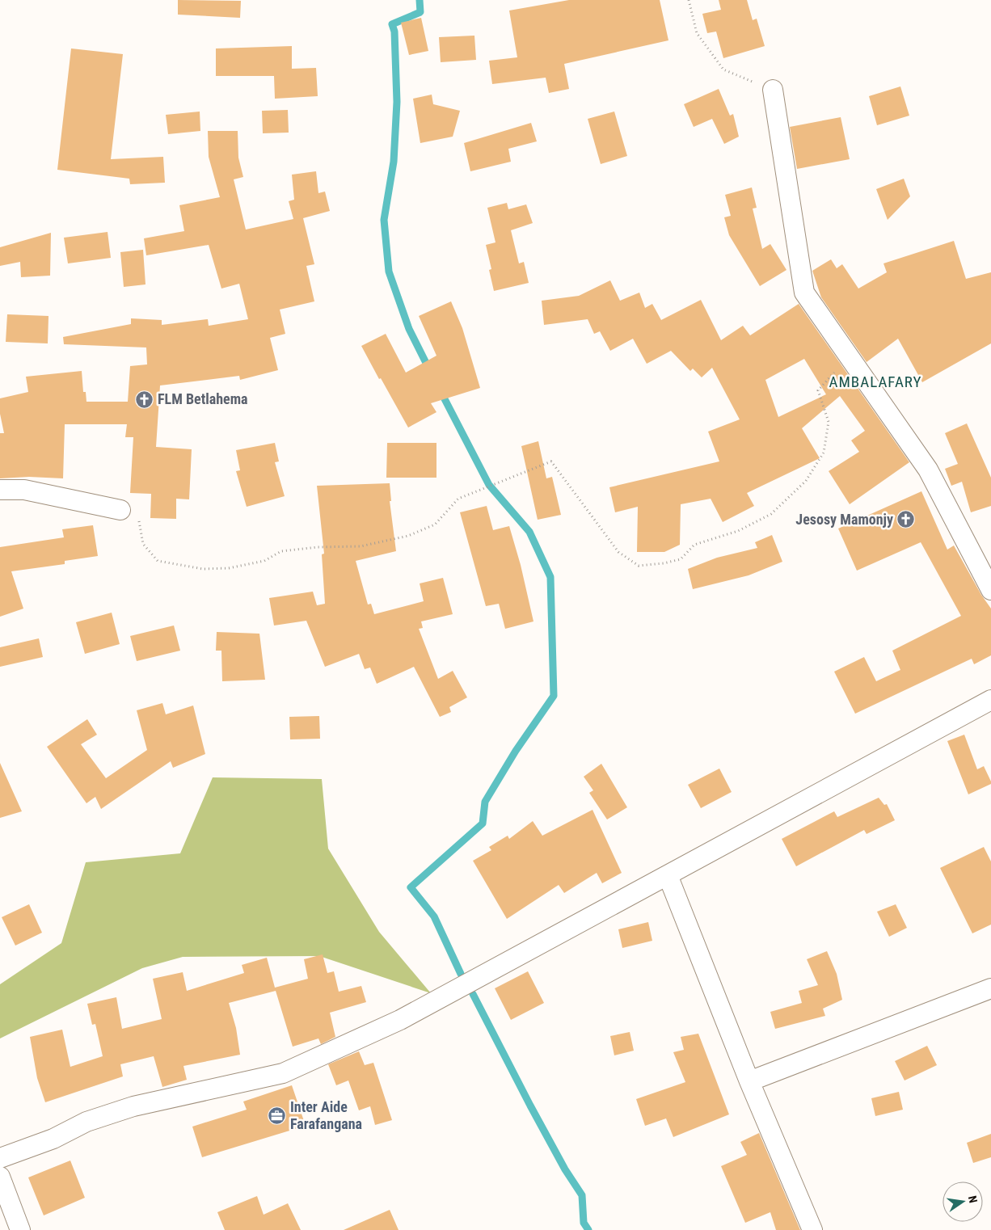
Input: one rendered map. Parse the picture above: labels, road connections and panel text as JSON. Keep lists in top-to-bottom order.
{
  "districts": ["AMBALAFARY"],
  "places": {
    "church": ["FLM Betlahema", "Jesosy Mamonjy"],
    "office": ["Inter Aide Farafangana"]
  },
  "north": "right"
}
